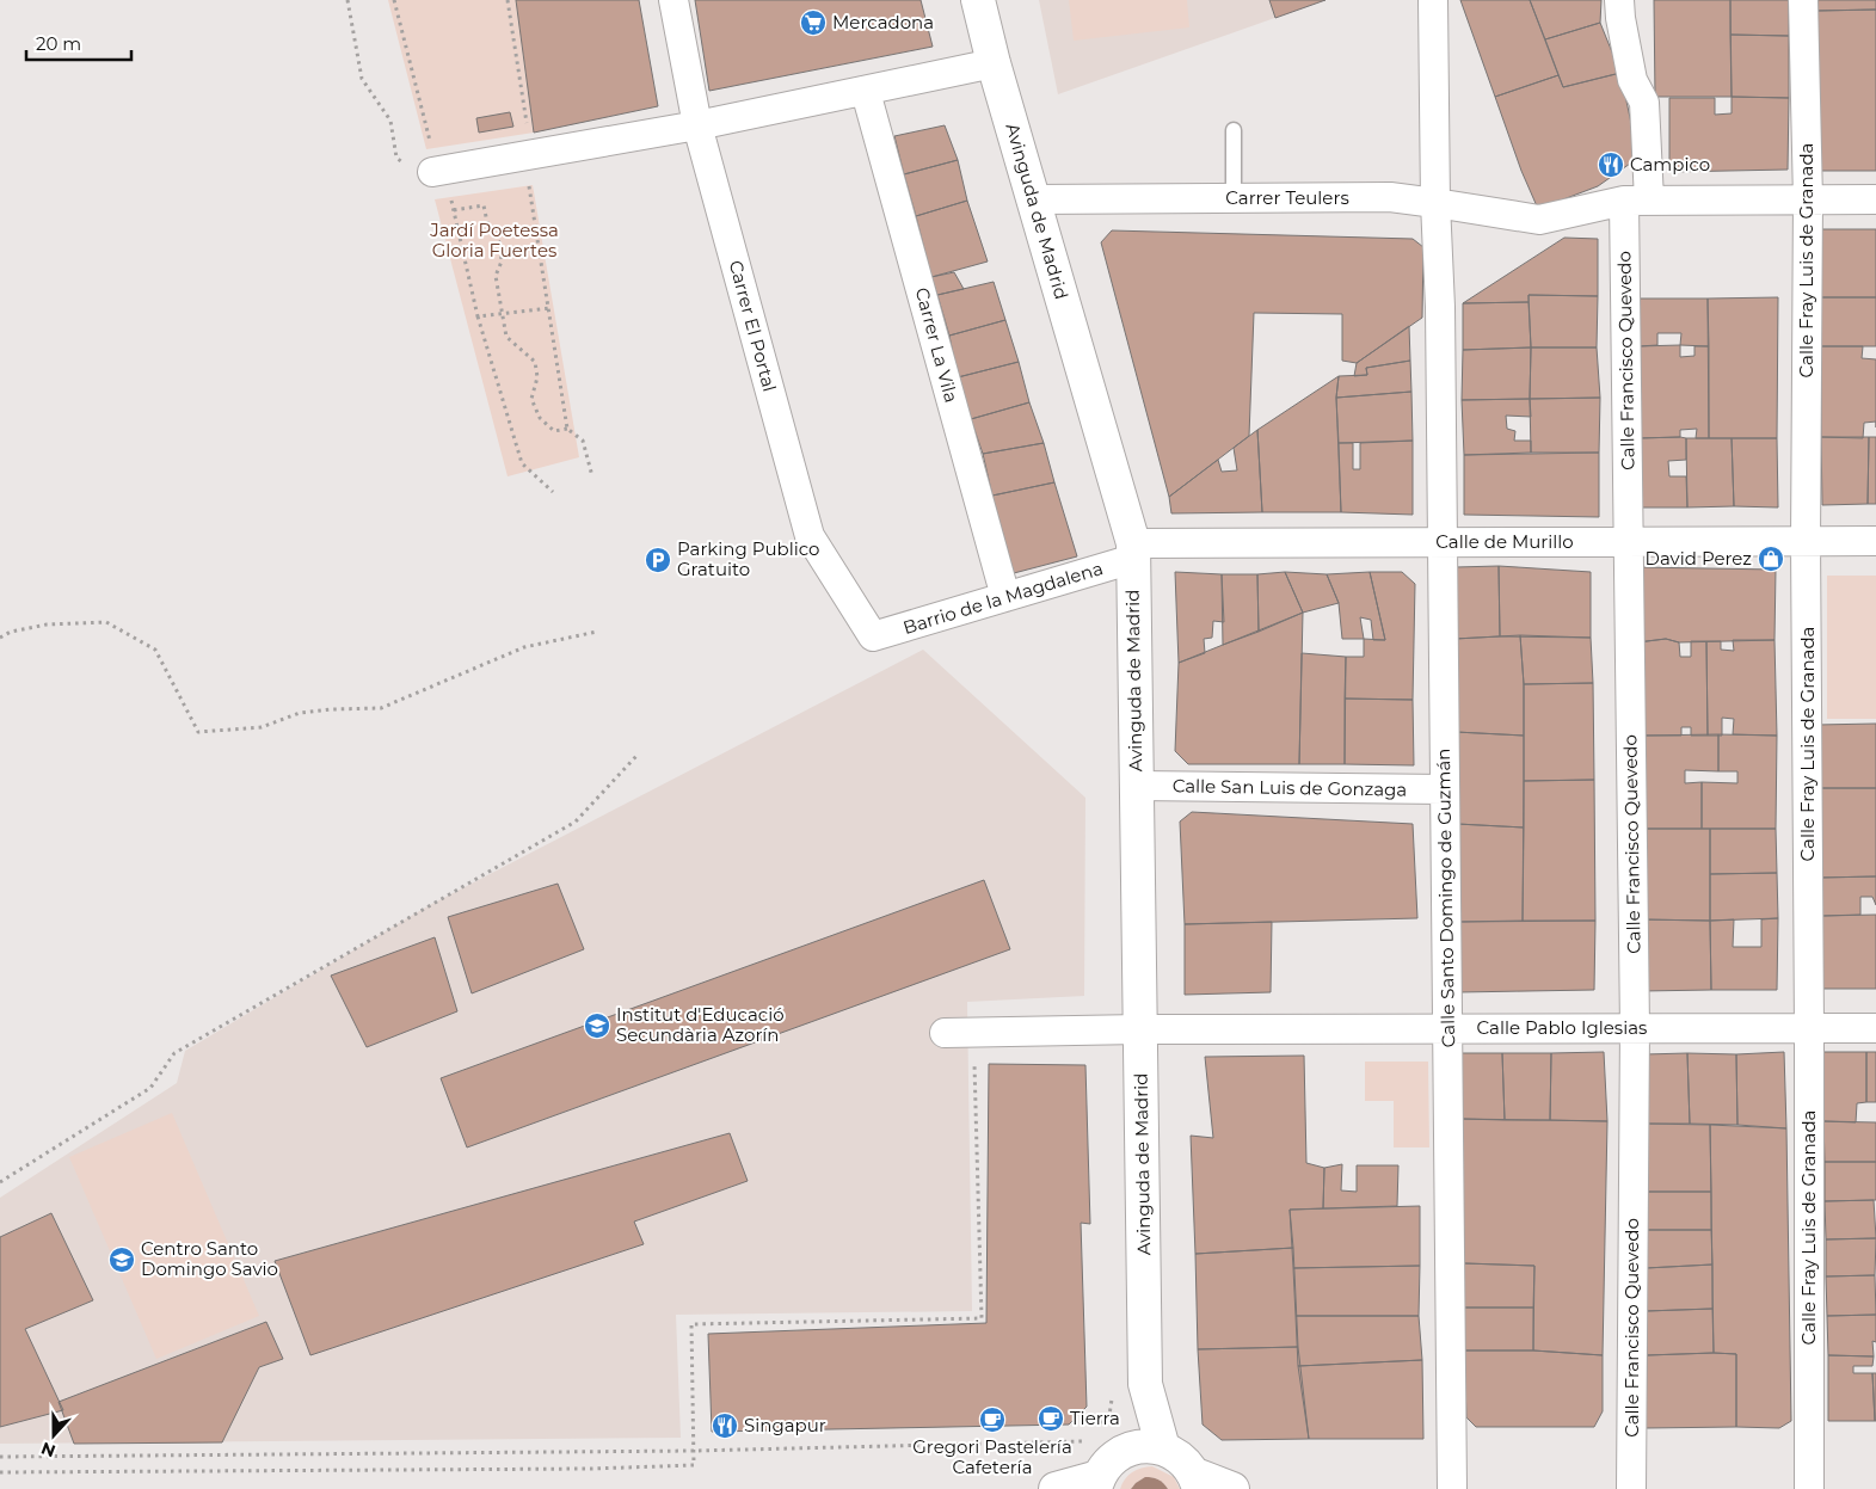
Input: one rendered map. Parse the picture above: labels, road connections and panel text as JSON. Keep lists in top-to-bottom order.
{
  "streets": {
    "street": [
      "Carrer Teulers",
      "Avinguda de Madrid",
      "Calle Fray Luis de Granada",
      "Carrer El Portal",
      "Carrer La Vila",
      "Calle Francisco Quevedo",
      "Calle de Murillo",
      "Barrio de la Magdalena",
      "Calle San Luis de Gonzaga",
      "Calle Santo Domingo de Guzmán",
      "Calle Pablo Iglesias"
    ]
  },
  "crossings": [
    ["Carrer Teulers", "Avinguda de Madrid"],
    ["Carrer Teulers", "Calle Fray Luis de Granada"],
    ["Carrer Teulers", "Calle Francisco Quevedo"],
    ["Carrer Teulers", "Calle Santo Domingo de Guzmán"],
    ["Avinguda de Madrid", "Calle de Murillo"],
    ["Avinguda de Madrid", "Barrio de la Magdalena"],
    ["Avinguda de Madrid", "Calle San Luis de Gonzaga"],
    ["Avinguda de Madrid", "Calle Pablo Iglesias"],
    ["Calle Fray Luis de Granada", "Calle de Murillo"],
    ["Calle Fray Luis de Granada", "Calle Pablo Iglesias"],
    ["Carrer El Portal", "Barrio de la Magdalena"],
    ["Carrer La Vila", "Barrio de la Magdalena"],
    ["Calle Francisco Quevedo", "Calle de Murillo"],
    ["Calle Francisco Quevedo", "Calle Pablo Iglesias"],
    ["Calle de Murillo", "Barrio de la Magdalena"],
    ["Calle de Murillo", "Calle Santo Domingo de Guzmán"],
    ["Calle San Luis de Gonzaga", "Calle Santo Domingo de Guzmán"],
    ["Calle Santo Domingo de Guzmán", "Calle Pablo Iglesias"]
  ],
  "parks": ["Jardí Poetessa Gloria Fuertes"],
  "places": {
    "supermarket": ["Mercadona"],
    "restaurant": ["Campico", "Singapur"],
    "shop": ["David Perez"],
    "parking": ["Parking Publico Gratuito"],
    "school or university": ["Institut d'Educació Secundària Azorín", "Centro Santo Domingo Savio"],
    "cafe": ["Tierra", "Gregori Pastelería Cafetería"]
  },
  "scale_bar": "20 m",
  "north": "bottom"
}
